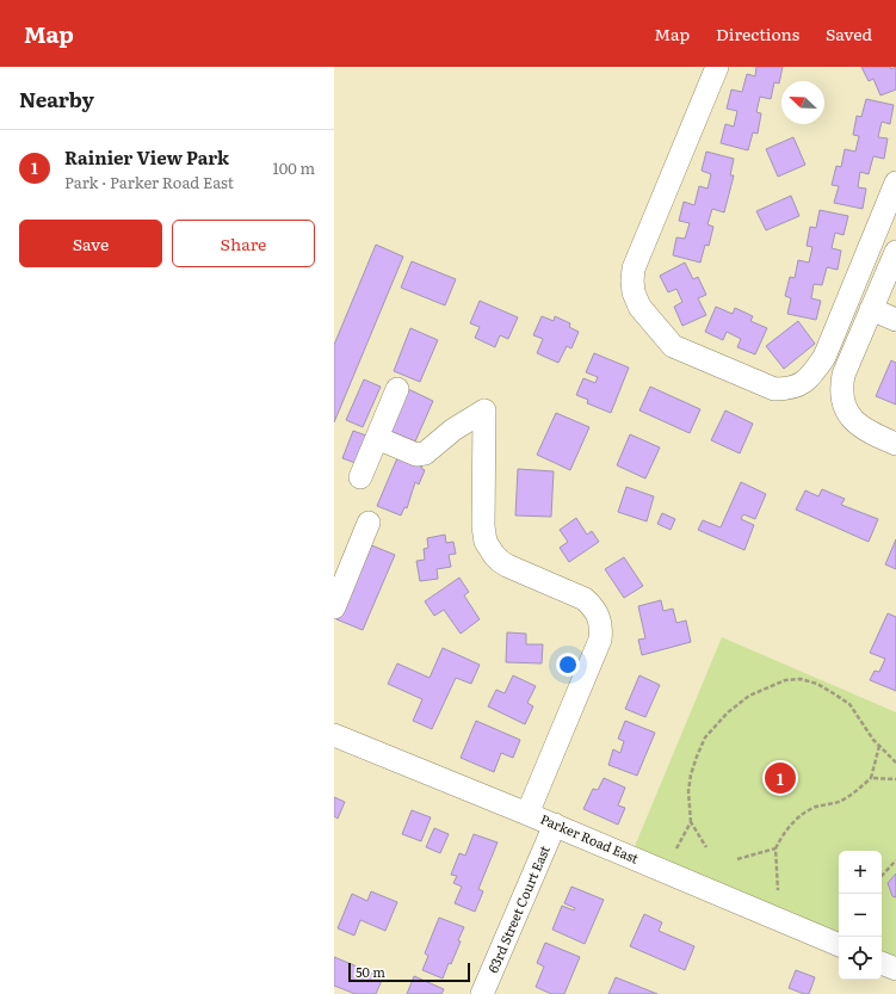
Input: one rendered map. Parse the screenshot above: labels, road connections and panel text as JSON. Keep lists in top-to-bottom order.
{
  "streets": {
    "street": ["Parker Road East", "63rd Street Court East"]
  },
  "crossings": [
    ["Parker Road East", "63rd Street Court East"]
  ],
  "scale_bar": "50 m",
  "north": "top left",
  "page": {
    "header": "Map",
    "nav": ["Map", "Directions", "Saved"],
    "heading": "Nearby",
    "list": [
      {
        "mark": "1",
        "name": "Rainier View Park",
        "note": "Park · Parker Road East",
        "value": "100 m"
      }
    ],
    "buttons": ["Save", "Share"],
    "pins": "1",
    "map_buttons": ["+", "−"],
    "scale": "50 m"
  }
}
